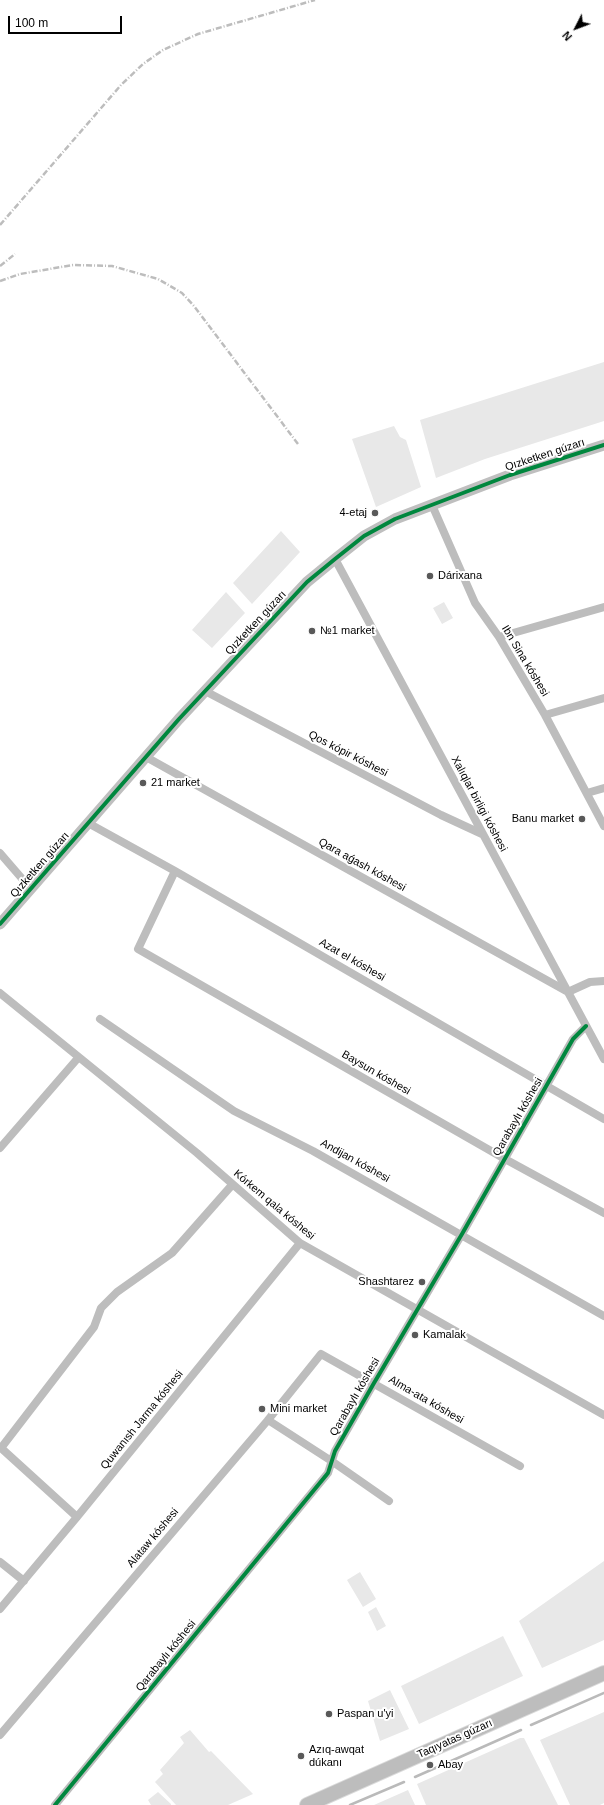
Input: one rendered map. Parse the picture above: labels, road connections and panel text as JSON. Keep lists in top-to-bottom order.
{
  "streets": {
    "highway": ["Taqıyatas gúzarı"],
    "street": [
      "Qızketken gúzarı",
      "Ibn Sina kóshesi",
      "Qos kópir kóshesi",
      "Xalıqlar birligi kóshesi",
      "Qara aǵash kóshesi",
      "Azat el kóshesi",
      "Baysun kóshesi",
      "Qarabaylı kóshesi",
      "Andijan kóshesi",
      "Kórkem qala kóshesi",
      "Alma-ata kóshesi",
      "Quwanısh Jarma kóshesi",
      "Alataw kóshesi"
    ]
  },
  "crossings": [
    ["Qızketken gúzarı", "Ibn Sina kóshesi"],
    ["Qızketken gúzarı", "Qos kópir kóshesi"],
    ["Qızketken gúzarı", "Xalıqlar birligi kóshesi"],
    ["Qızketken gúzarı", "Qara aǵash kóshesi"],
    ["Qızketken gúzarı", "Azat el kóshesi"],
    ["Qos kópir kóshesi", "Xalıqlar birligi kóshesi"],
    ["Xalıqlar birligi kóshesi", "Qara aǵash kóshesi"],
    ["Xalıqlar birligi kóshesi", "Qarabaylı kóshesi"],
    ["Azat el kóshesi", "Baysun kóshesi"],
    ["Azat el kóshesi", "Qarabaylı kóshesi"],
    ["Baysun kóshesi", "Qarabaylı kóshesi"],
    ["Qarabaylı kóshesi", "Andijan kóshesi"],
    ["Qarabaylı kóshesi", "Kórkem qala kóshesi"],
    ["Qarabaylı kóshesi", "Alma-ata kóshesi"],
    ["Kórkem qala kóshesi", "Quwanısh Jarma kóshesi"],
    ["Alma-ata kóshesi", "Alataw kóshesi"]
  ],
  "places": [
    "4-etaj",
    "Dárixana",
    "№1 market",
    "21 market",
    "Banu market",
    "Shashtarez",
    "Kamalak",
    "Mini market",
    "Paspan u'yi",
    "Azıq-awqat dúkanı",
    "Abay"
  ],
  "scale_bar": "100 m",
  "north": "bottom left"
}
